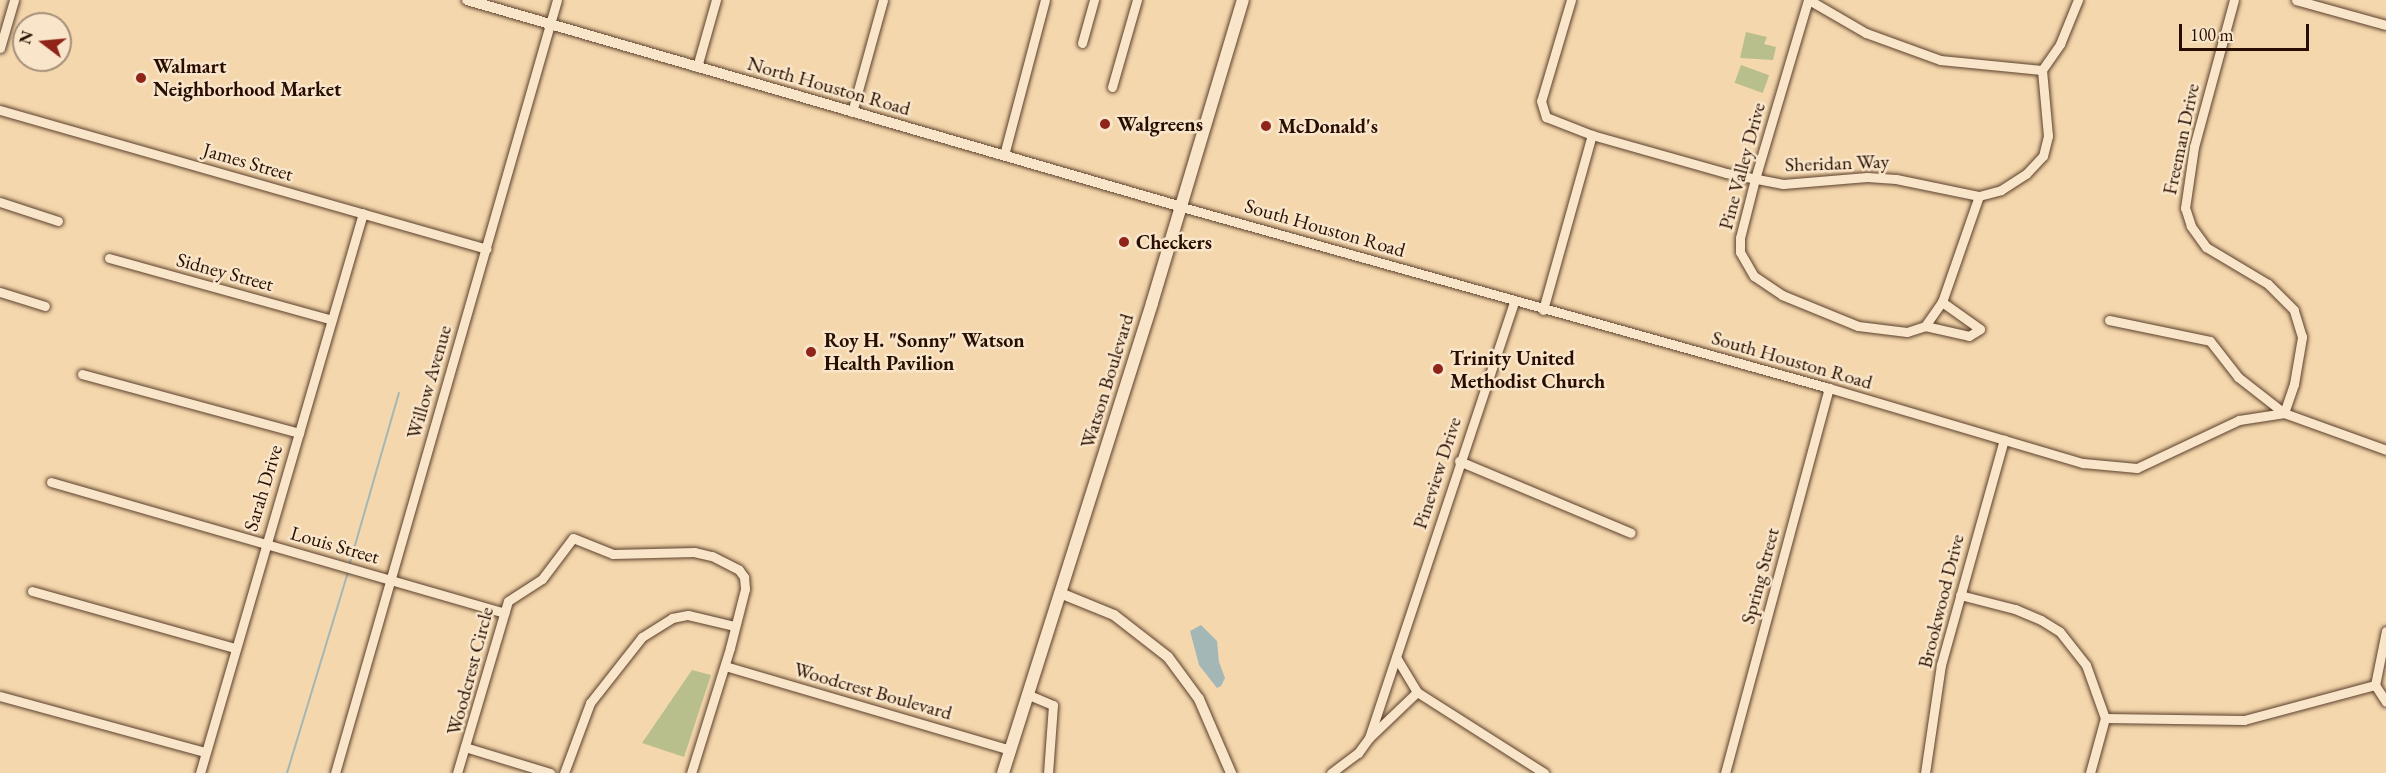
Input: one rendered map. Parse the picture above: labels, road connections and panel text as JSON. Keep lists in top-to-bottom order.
{
  "streets": {
    "main road": ["Watson Boulevard"],
    "street": [
      "North Houston Road",
      "Freeman Drive",
      "James Street",
      "Sheridan Way",
      "Pine Valley Drive",
      "South Houston Road",
      "Sidney Street",
      "Willow Avenue",
      "Pineview Drive",
      "Sarah Drive",
      "Louis Street",
      "Spring Street",
      "Brookwood Drive",
      "Woodcrest Circle",
      "Woodcrest Boulevard"
    ]
  },
  "crossings": [
    ["North Houston Road", "South Houston Road"],
    ["North Houston Road", "Watson Boulevard"],
    ["North Houston Road", "Willow Avenue"],
    ["Freeman Drive", "South Houston Road"],
    ["James Street", "Willow Avenue"],
    ["James Street", "Sarah Drive"],
    ["Sheridan Way", "Pine Valley Drive"],
    ["South Houston Road", "Watson Boulevard"],
    ["South Houston Road", "Pineview Drive"],
    ["South Houston Road", "Spring Street"],
    ["South Houston Road", "Brookwood Drive"],
    ["Sidney Street", "Sarah Drive"],
    ["Watson Boulevard", "Woodcrest Boulevard"],
    ["Willow Avenue", "Louis Street"],
    ["Sarah Drive", "Louis Street"],
    ["Louis Street", "Woodcrest Circle"],
    ["Woodcrest Circle", "Woodcrest Boulevard"]
  ],
  "places": [
    "Walmart Neighborhood Market",
    "Walgreens",
    "McDonald's",
    "Checkers",
    "Roy H. \"Sonny\" Watson Health Pavilion",
    "Trinity United Methodist Church"
  ],
  "scale_bar": "100 m",
  "north": "left"
}
